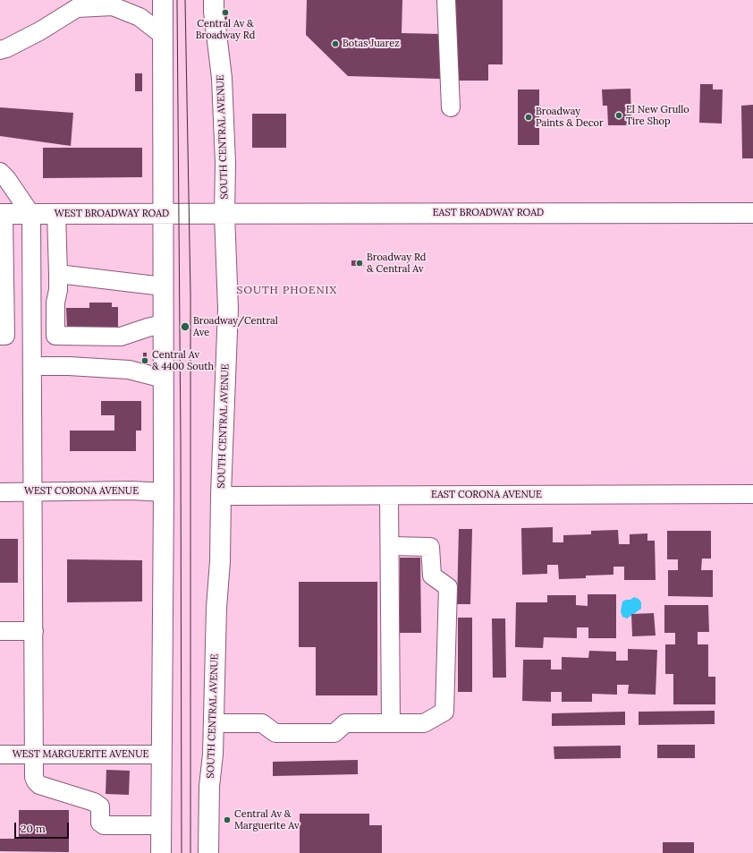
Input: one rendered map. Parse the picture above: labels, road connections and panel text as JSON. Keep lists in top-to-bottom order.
{
  "streets": {
    "main road": ["SOUTH CENTRAL AVENUE", "EAST BROADWAY ROAD", "WEST BROADWAY ROAD"],
    "street": ["WEST CORONA AVENUE", "EAST CORONA AVENUE", "WEST MARGUERITE AVENUE"]
  },
  "crossings": [
    ["SOUTH CENTRAL AVENUE", "EAST BROADWAY ROAD"],
    ["SOUTH CENTRAL AVENUE", "WEST BROADWAY ROAD"],
    ["SOUTH CENTRAL AVENUE", "EAST CORONA AVENUE"],
    ["EAST BROADWAY ROAD", "WEST BROADWAY ROAD"]
  ],
  "districts": ["SOUTH PHOENIX"],
  "places": [
    "Central Av & Broadway Rd",
    "Botas Juarez",
    "El New Grullo Tire Shop",
    "Broadway Paints & Decor",
    "Broadway Rd & Central Av",
    "Broadway/Central Ave",
    "Central Av & 4400 South",
    "Central Av & Marguerite Av"
  ],
  "scale_bar": "20 m"
}
